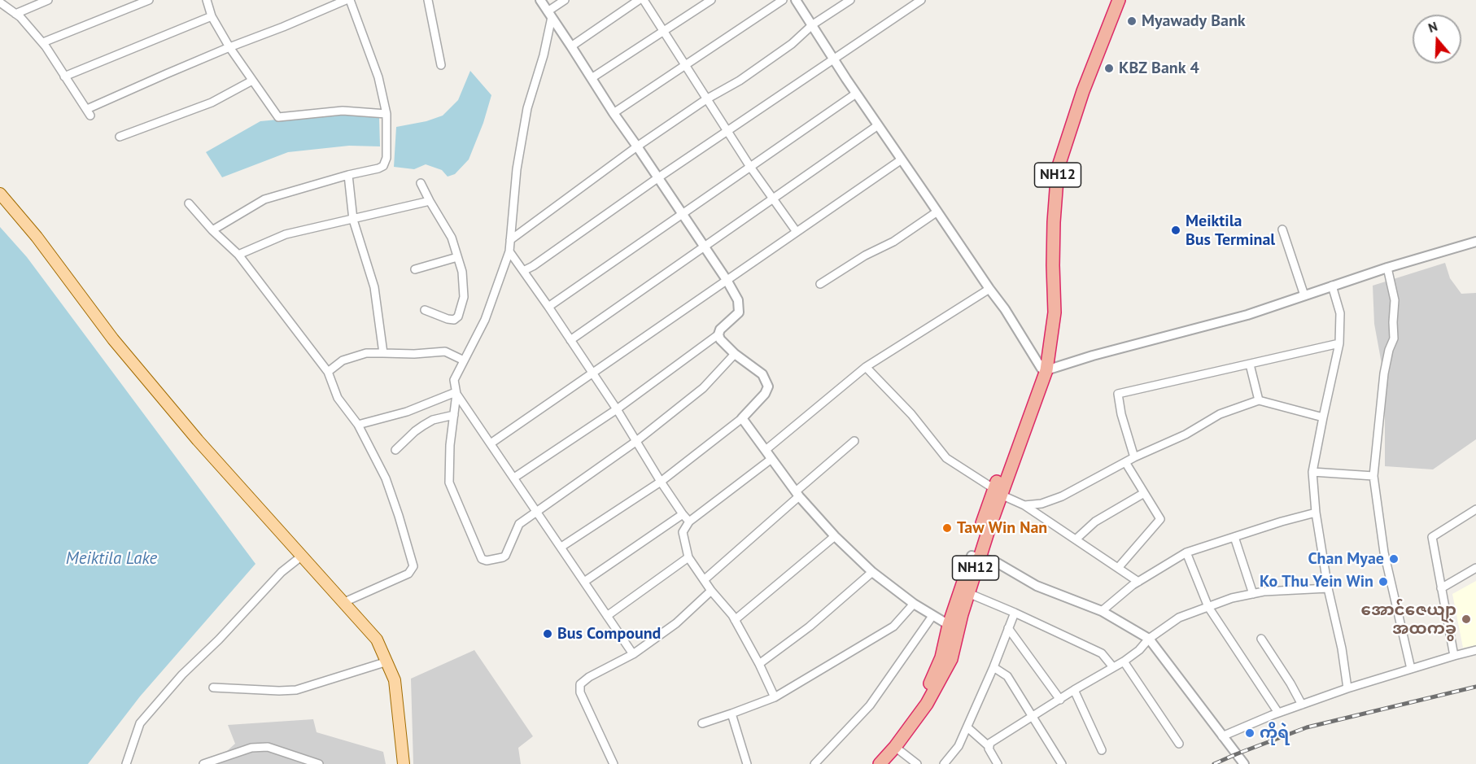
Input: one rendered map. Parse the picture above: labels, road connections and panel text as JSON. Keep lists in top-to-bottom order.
{
  "streets": {
    "highway": ["NH12"]
  },
  "water": ["Meiktila Lake"],
  "places": [
    "Myawady Bank",
    "KBZ Bank 4",
    "Meiktila Bus Terminal",
    "Taw Win Nan",
    "Chan Myae",
    "Ko Thu Yein Win",
    "အောင်ဇေယျာ အထကခွဲ",
    "Bus Compound",
    "ကိုရဲ"
  ],
  "north": "top"
}
